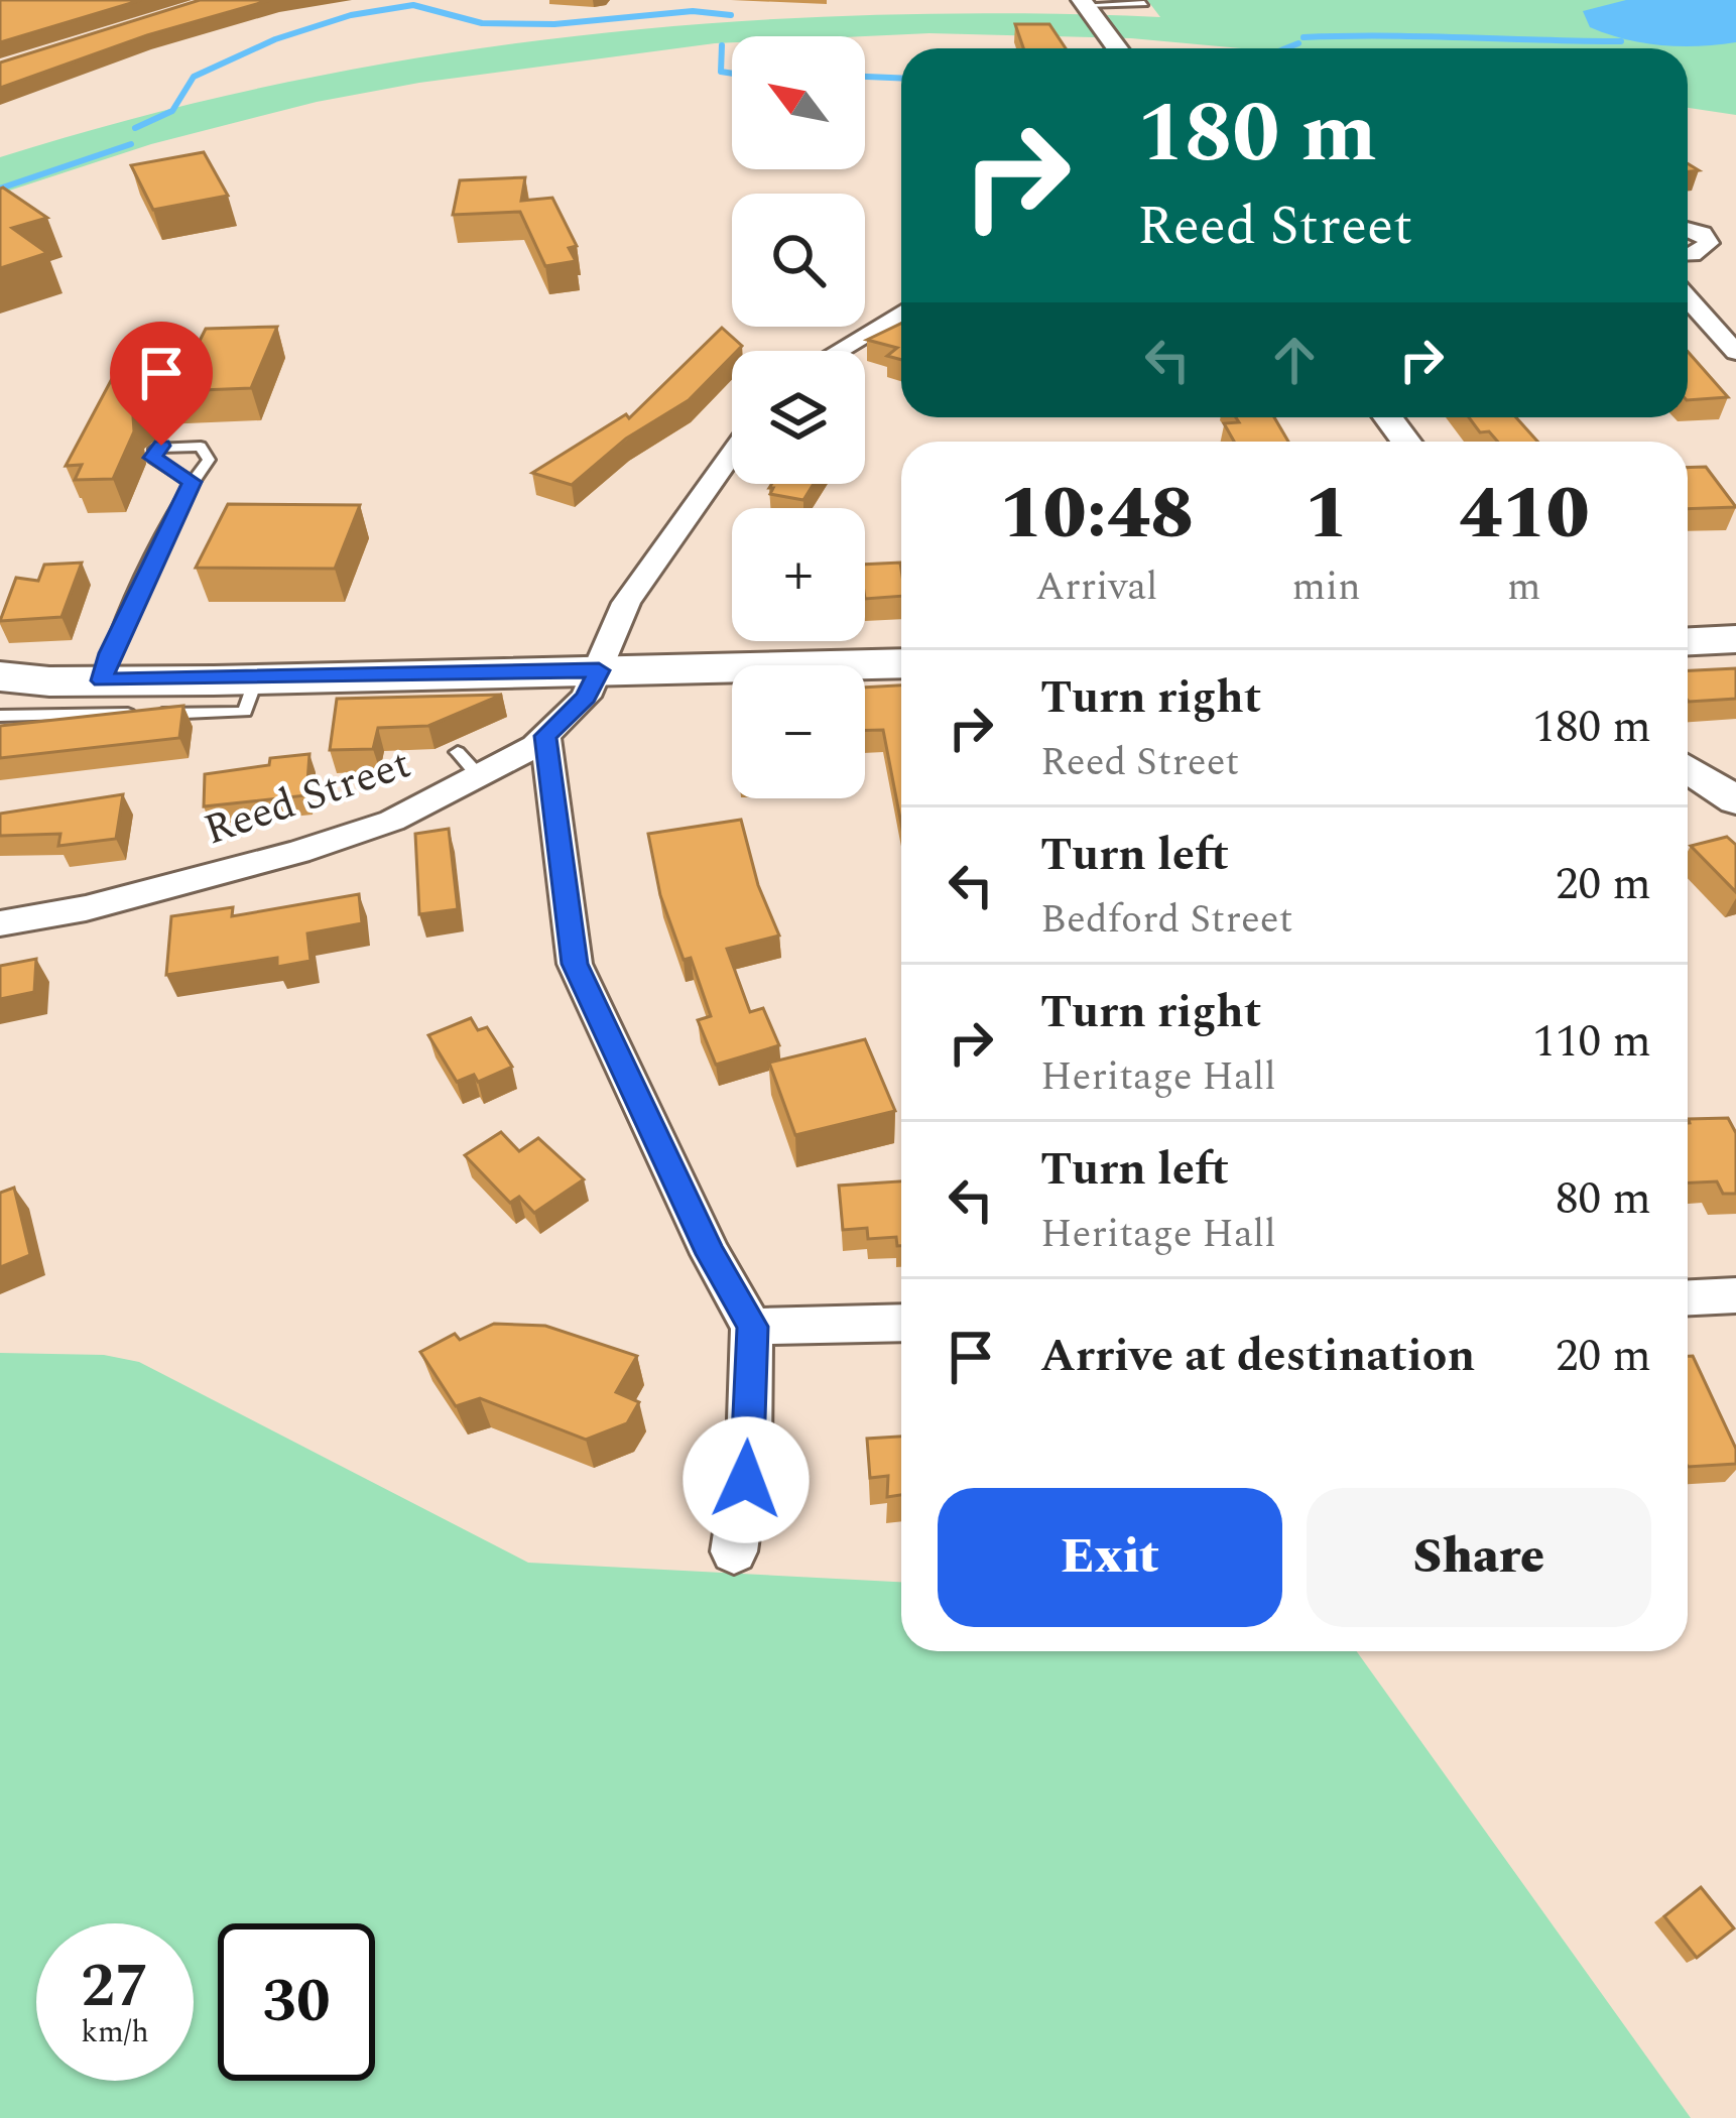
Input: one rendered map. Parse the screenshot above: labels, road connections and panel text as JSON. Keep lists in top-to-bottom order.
{
  "streets": {
    "street": ["Reed Street"]
  },
  "north": "top left",
  "page": {
    "map_buttons": ["+", "−"],
    "turn": ["180 m", "Reed Street"],
    "eta": [
      "10:48",
      "Arrival",
      "1",
      "min",
      "410",
      "m"
    ],
    "list": [
      {
        "name": "Turn right",
        "note": "Reed Street",
        "value": "180 m"
      },
      {
        "name": "Turn left",
        "note": "Bedford Street",
        "value": "20 m"
      },
      {
        "name": "Turn right",
        "note": "Heritage Hall",
        "value": "110 m"
      },
      {
        "name": "Turn left",
        "note": "Heritage Hall",
        "value": "80 m"
      },
      {
        "name": "Arrive at destination",
        "value": "20 m"
      }
    ],
    "buttons": ["Exit", "Share"],
    "speed": "27 km/h",
    "limit": "30"
  }
}
